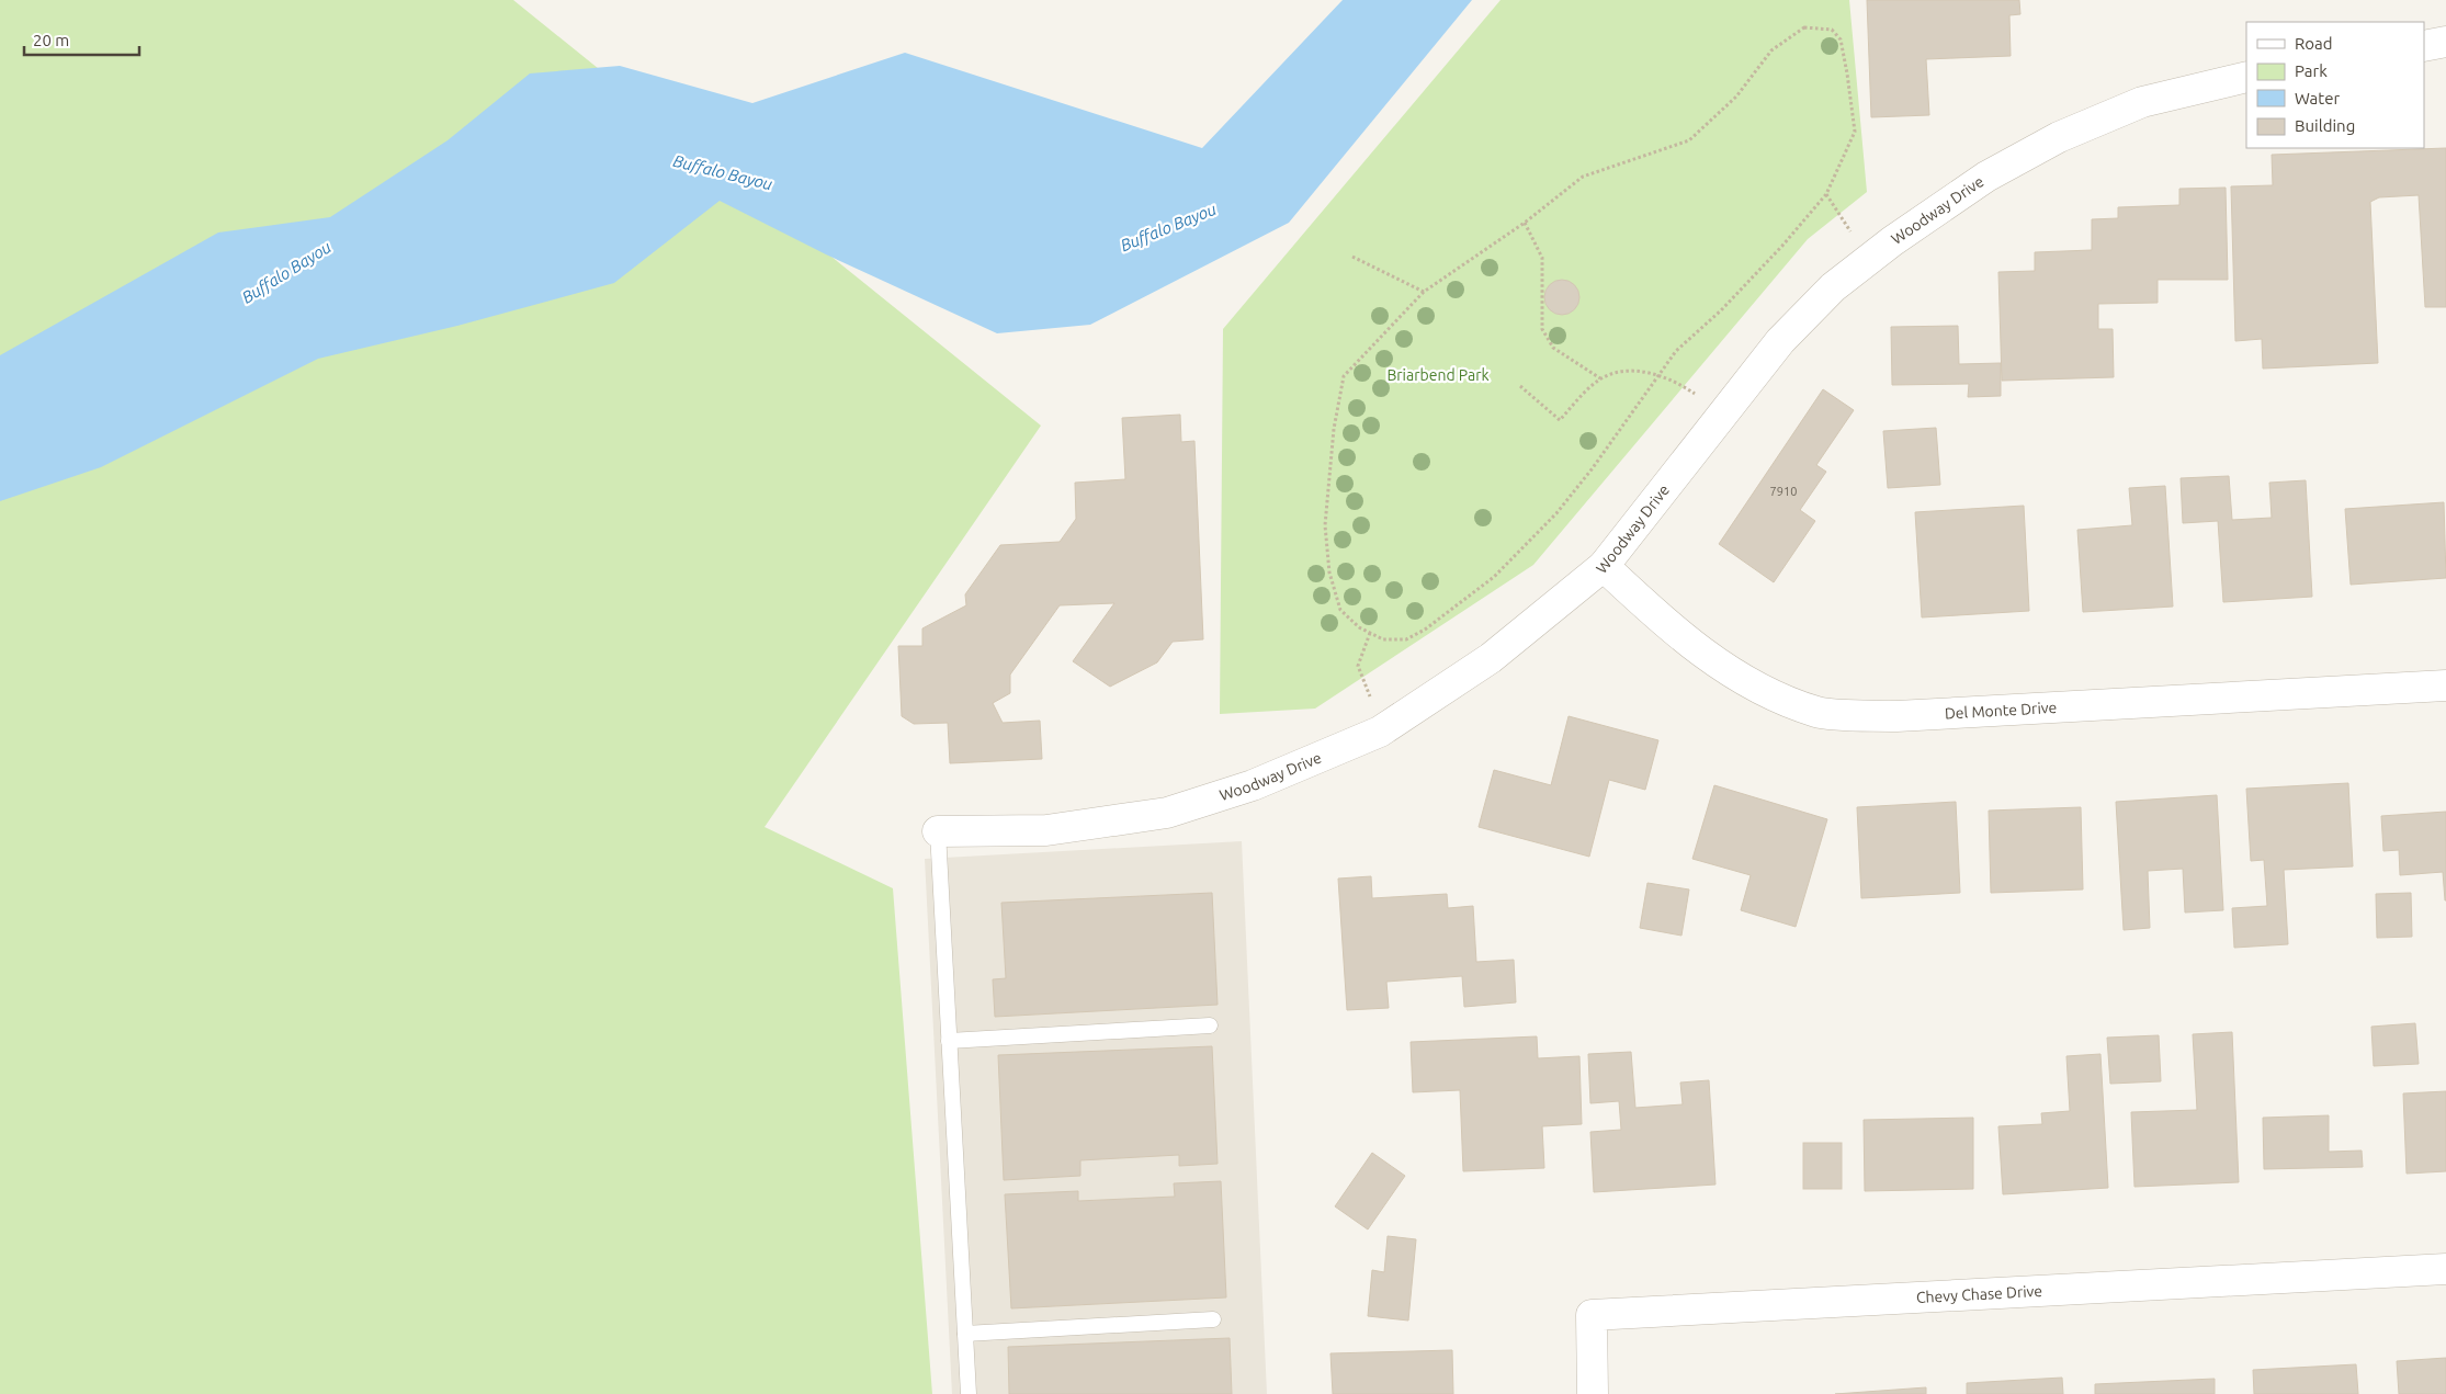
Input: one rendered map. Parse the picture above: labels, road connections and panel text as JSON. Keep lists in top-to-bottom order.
{
  "streets": {
    "street": ["Woodway Drive", "Del Monte Drive", "Chevy Chase Drive"]
  },
  "crossings": [
    ["Woodway Drive", "Del Monte Drive"]
  ],
  "water": ["Buffalo Bayou"],
  "parks": ["Briarbend Park"],
  "house_numbers": ["7910"],
  "legend": [
    "Road",
    "Park",
    "Water",
    "Building"
  ],
  "scale_bar": "20 m"
}
